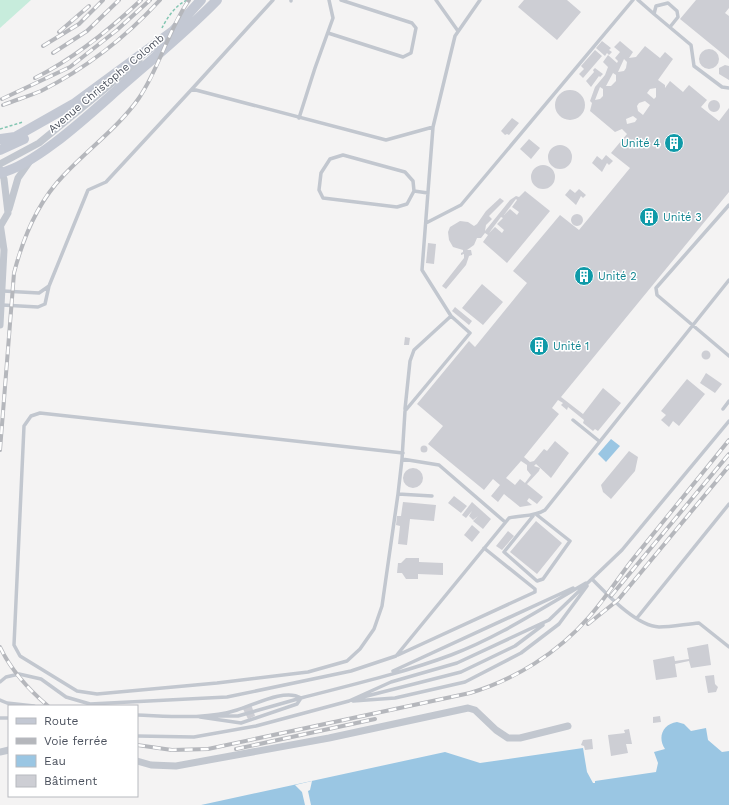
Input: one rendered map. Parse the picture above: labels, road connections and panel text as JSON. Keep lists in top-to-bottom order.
{
  "streets": {
    "main road": ["Avenue Christophe Colomb"]
  },
  "places": {
    "building": [
      "Unité 4",
      "Unité 3",
      "Unité 2",
      "Unité 1"
    ]
  },
  "legend": [
    "Route",
    "Voie ferrée",
    "Eau",
    "Bâtiment"
  ]
}
